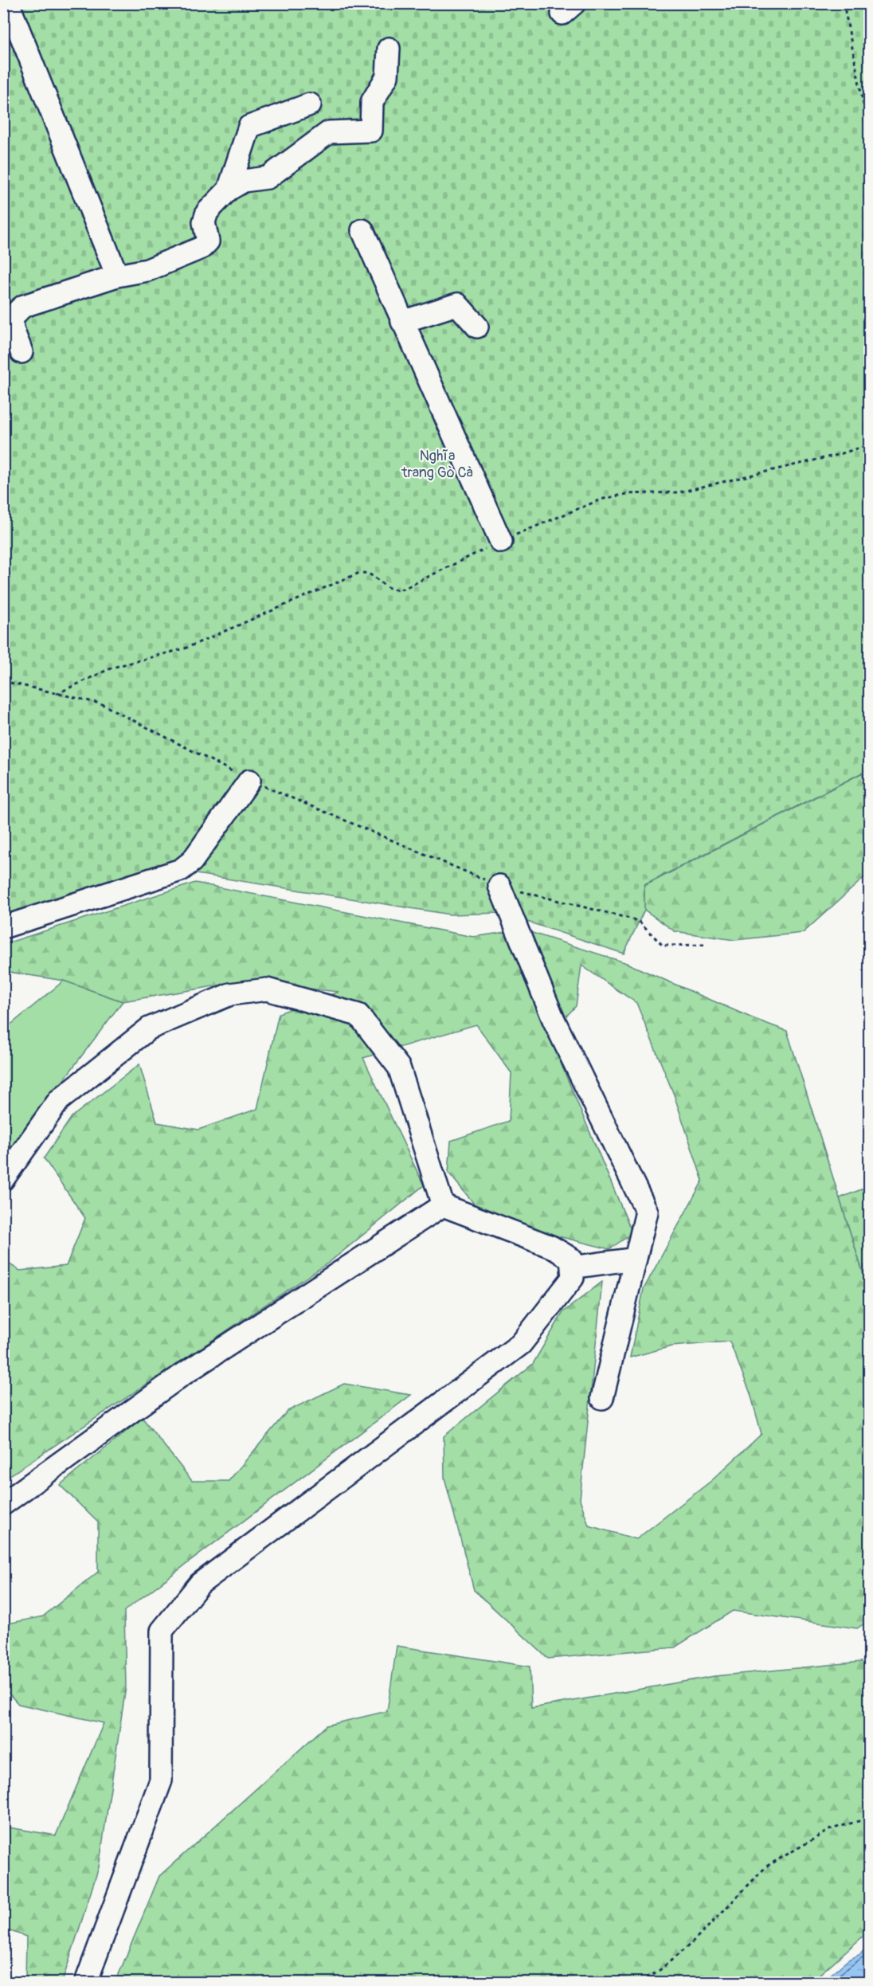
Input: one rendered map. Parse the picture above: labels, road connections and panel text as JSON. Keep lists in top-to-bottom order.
{
  "parks": ["Nghĩa trang Gò Cà"]
}
